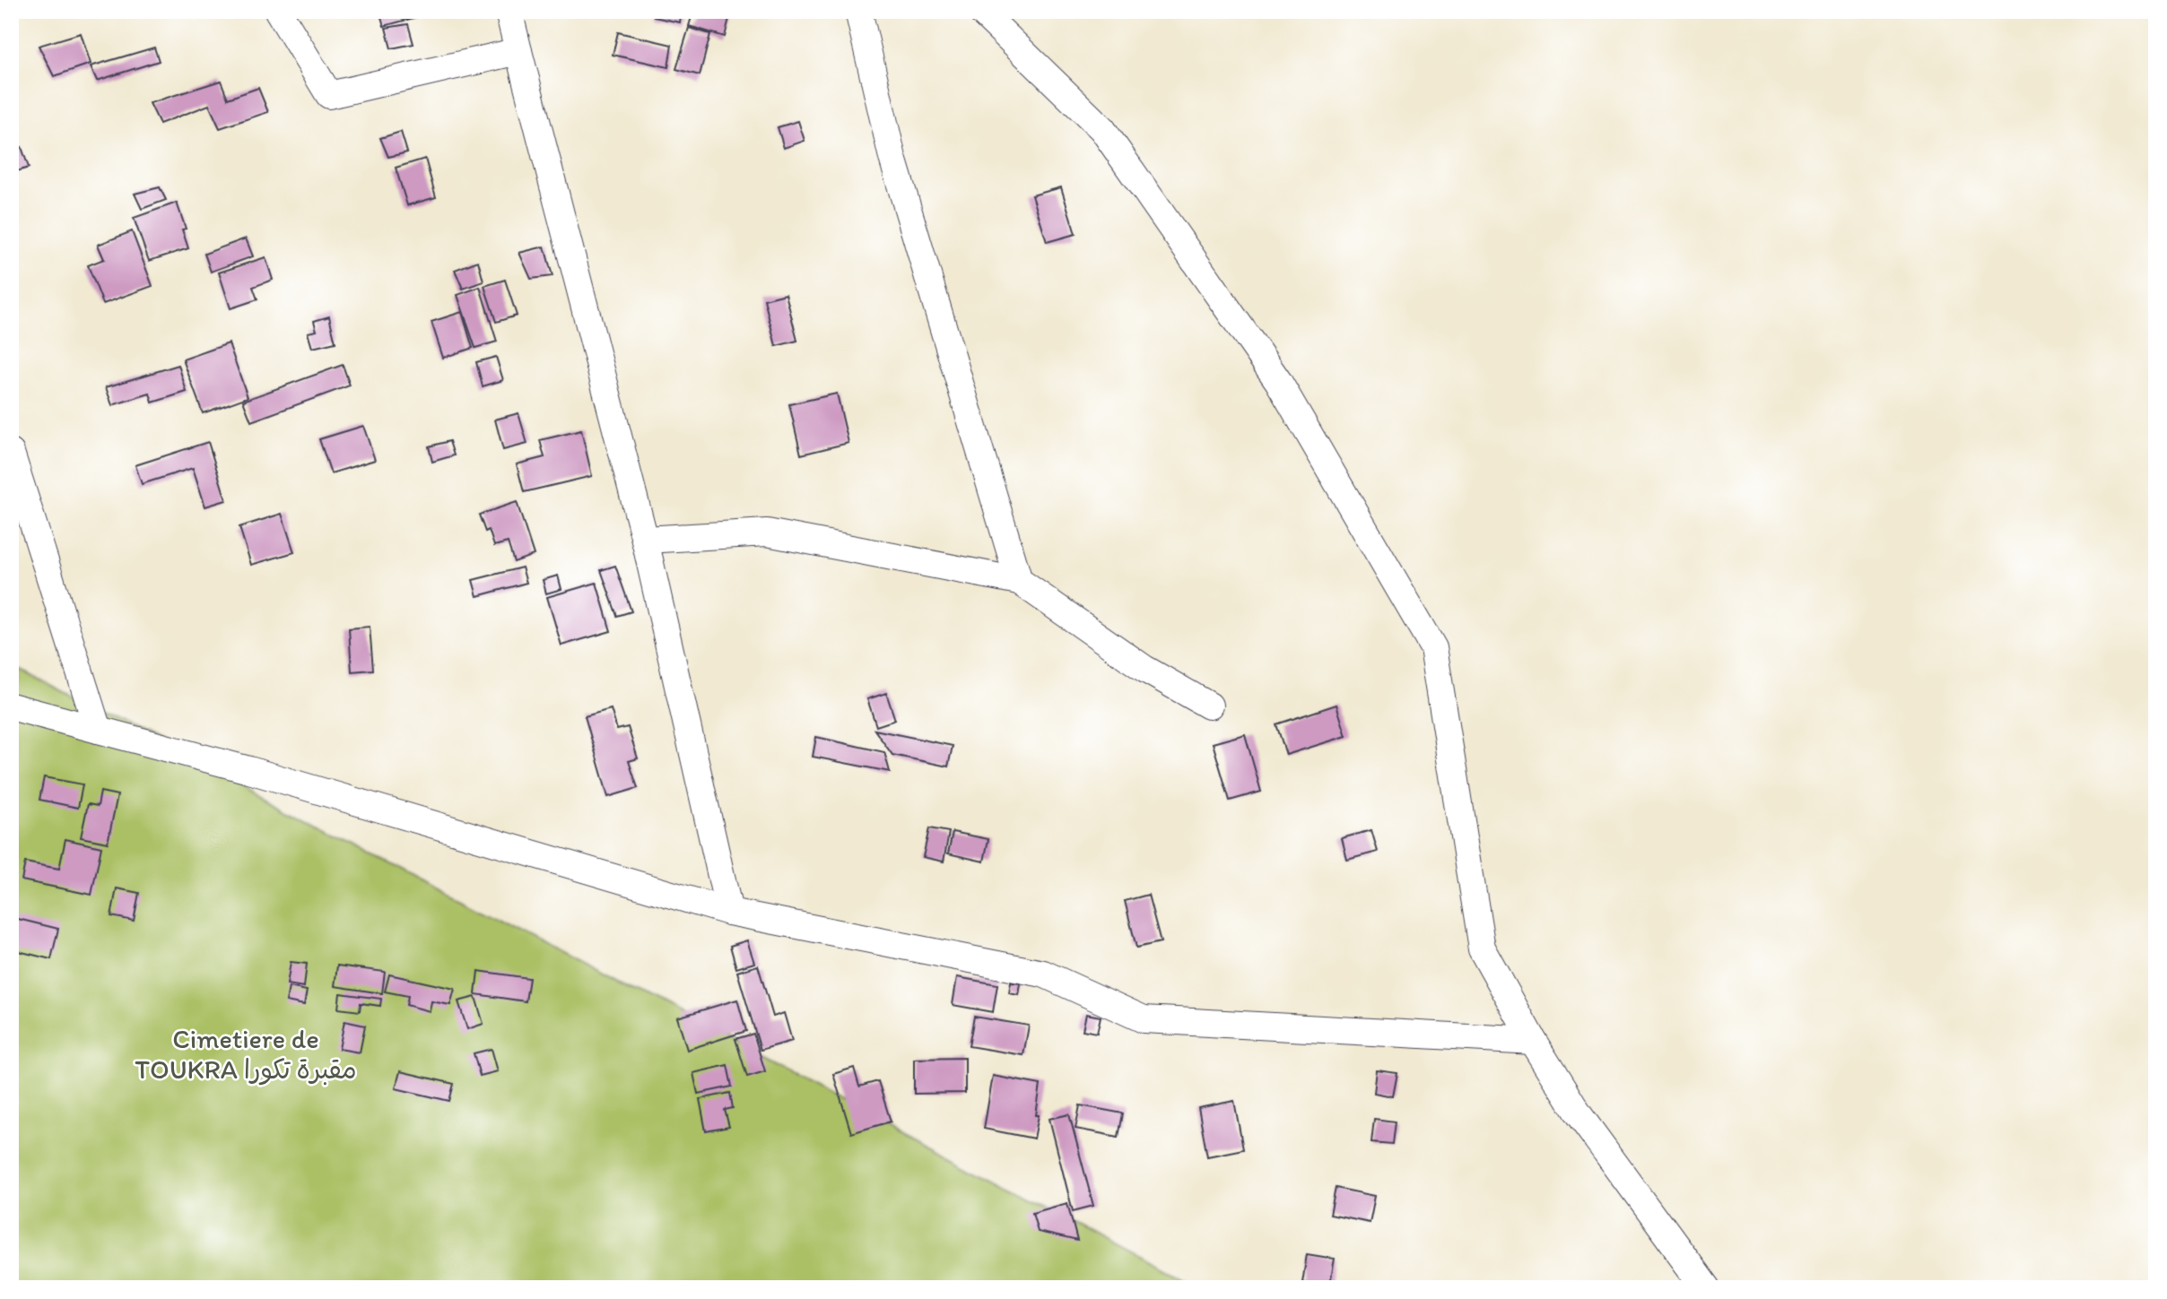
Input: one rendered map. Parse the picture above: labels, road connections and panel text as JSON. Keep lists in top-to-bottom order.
{
  "parks": ["Cimetiere de TOUKRA مقبرة تكورا"]
}
